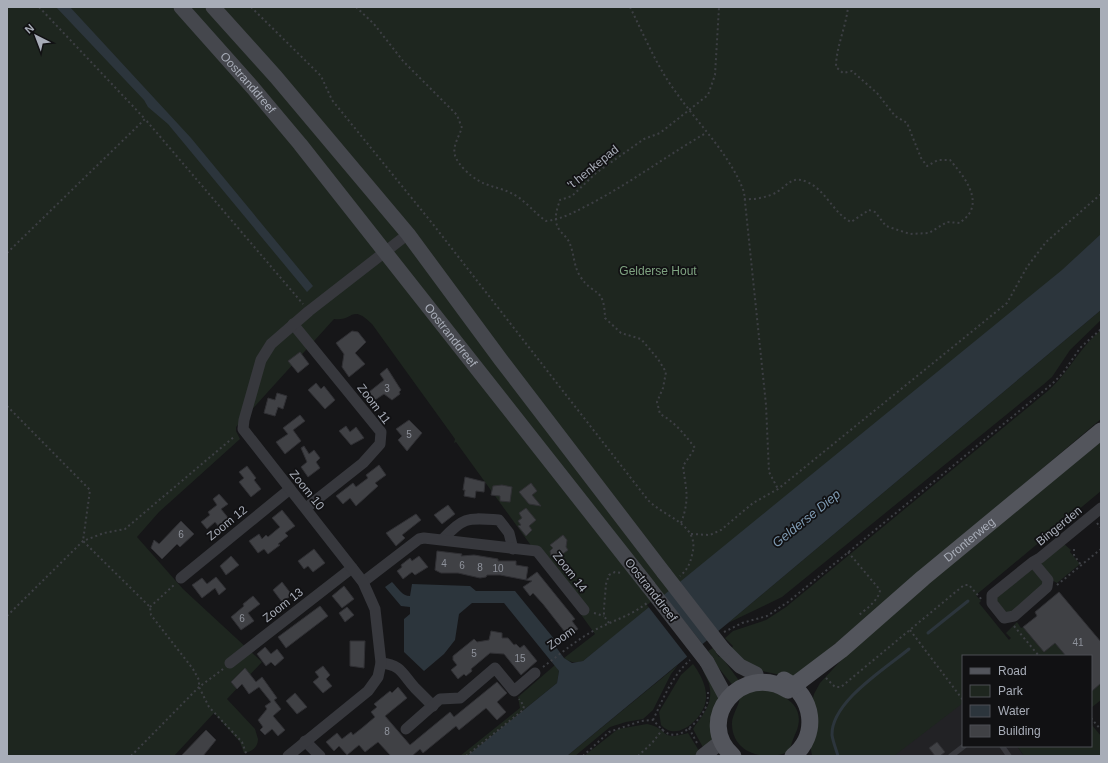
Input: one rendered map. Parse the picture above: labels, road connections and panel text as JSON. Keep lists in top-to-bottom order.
{
  "streets": {
    "main road": ["Oostranddreef", "Dronterweg"],
    "street": [
      "Zoom 11",
      "Zoom 10",
      "Zoom 12",
      "Bingerden",
      "Zoom 14",
      "Zoom 13"
    ],
    "path": ["'t henkepad", "Zoom"]
  },
  "crossings": [
    ["Zoom 11", "Zoom 10"],
    ["Zoom 10", "Zoom 12"],
    ["Zoom 10", "Zoom 14"],
    ["Zoom 10", "Zoom 13"]
  ],
  "water": ["Gelderse Diep"],
  "parks": ["Gelderse Hout"],
  "house_numbers": [
    "3",
    "5",
    "6",
    "4",
    "6",
    "8",
    "10",
    "6",
    "41",
    "5",
    "15",
    "8"
  ],
  "legend": [
    "Road",
    "Park",
    "Water",
    "Building"
  ],
  "north": "top left"
}
